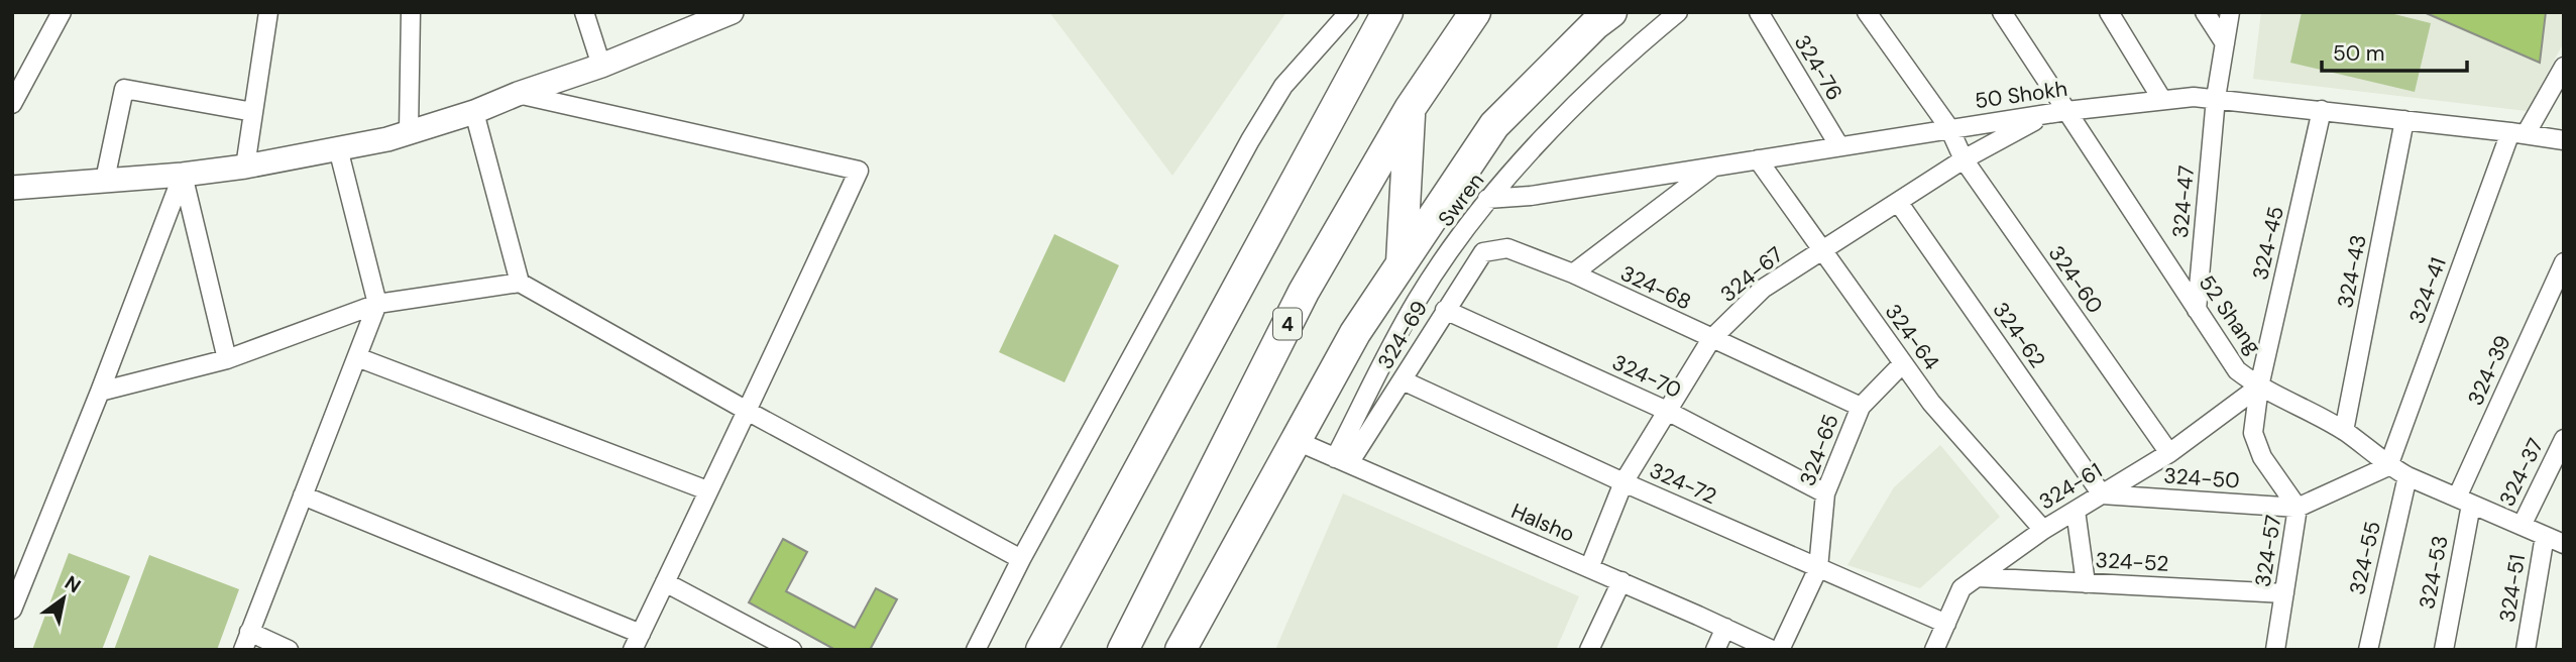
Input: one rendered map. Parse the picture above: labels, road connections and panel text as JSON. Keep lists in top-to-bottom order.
{
  "streets": {
    "highway": ["4"],
    "street": [
      "324-76",
      "50 Shokh",
      "Swren",
      "324-47",
      "324-45",
      "324-43",
      "324-67",
      "324-60",
      "324-68",
      "324-41",
      "52 Shang",
      "324-69",
      "324-62",
      "324-64",
      "324-39",
      "324-70",
      "324-65",
      "324-37",
      "324-50",
      "324-72",
      "324-61",
      "Halsho",
      "324-57",
      "324-55",
      "324-52",
      "324-53",
      "324-51"
    ]
  },
  "crossings": [
    ["324-76", "50 Shokh"],
    ["50 Shokh", "Swren"],
    ["50 Shokh", "324-47"],
    ["50 Shokh", "324-45"],
    ["50 Shokh", "324-43"],
    ["50 Shokh", "324-67"],
    ["50 Shokh", "324-60"],
    ["50 Shokh", "324-41"],
    ["50 Shokh", "52 Shang"],
    ["50 Shokh", "324-64"],
    ["Swren", "324-69"],
    ["Swren", "Halsho"],
    ["324-47", "52 Shang"],
    ["324-45", "52 Shang"],
    ["324-45", "324-61"],
    ["324-45", "324-57"],
    ["324-43", "52 Shang"],
    ["324-67", "324-60"],
    ["324-67", "324-68"],
    ["324-67", "324-62"],
    ["324-67", "324-64"],
    ["324-67", "324-70"],
    ["324-67", "324-72"],
    ["324-67", "Halsho"],
    ["324-60", "324-61"],
    ["324-68", "324-69"],
    ["324-68", "324-65"],
    ["324-41", "52 Shang"],
    ["52 Shang", "324-39"],
    ["52 Shang", "324-37"],
    ["52 Shang", "324-61"],
    ["52 Shang", "324-57"],
    ["52 Shang", "324-55"],
    ["52 Shang", "324-53"],
    ["52 Shang", "324-51"],
    ["324-69", "324-70"],
    ["324-69", "324-72"],
    ["324-69", "Halsho"],
    ["324-62", "324-50"],
    ["324-62", "324-61"],
    ["324-64", "324-65"],
    ["324-64", "324-61"],
    ["324-39", "324-53"],
    ["324-70", "324-65"],
    ["324-65", "324-72"],
    ["324-50", "324-61"],
    ["324-50", "324-57"],
    ["324-72", "324-61"],
    ["324-61", "324-57"],
    ["324-61", "324-52"],
    ["324-57", "324-52"]
  ],
  "scale_bar": "50 m",
  "north": "top right"
}
